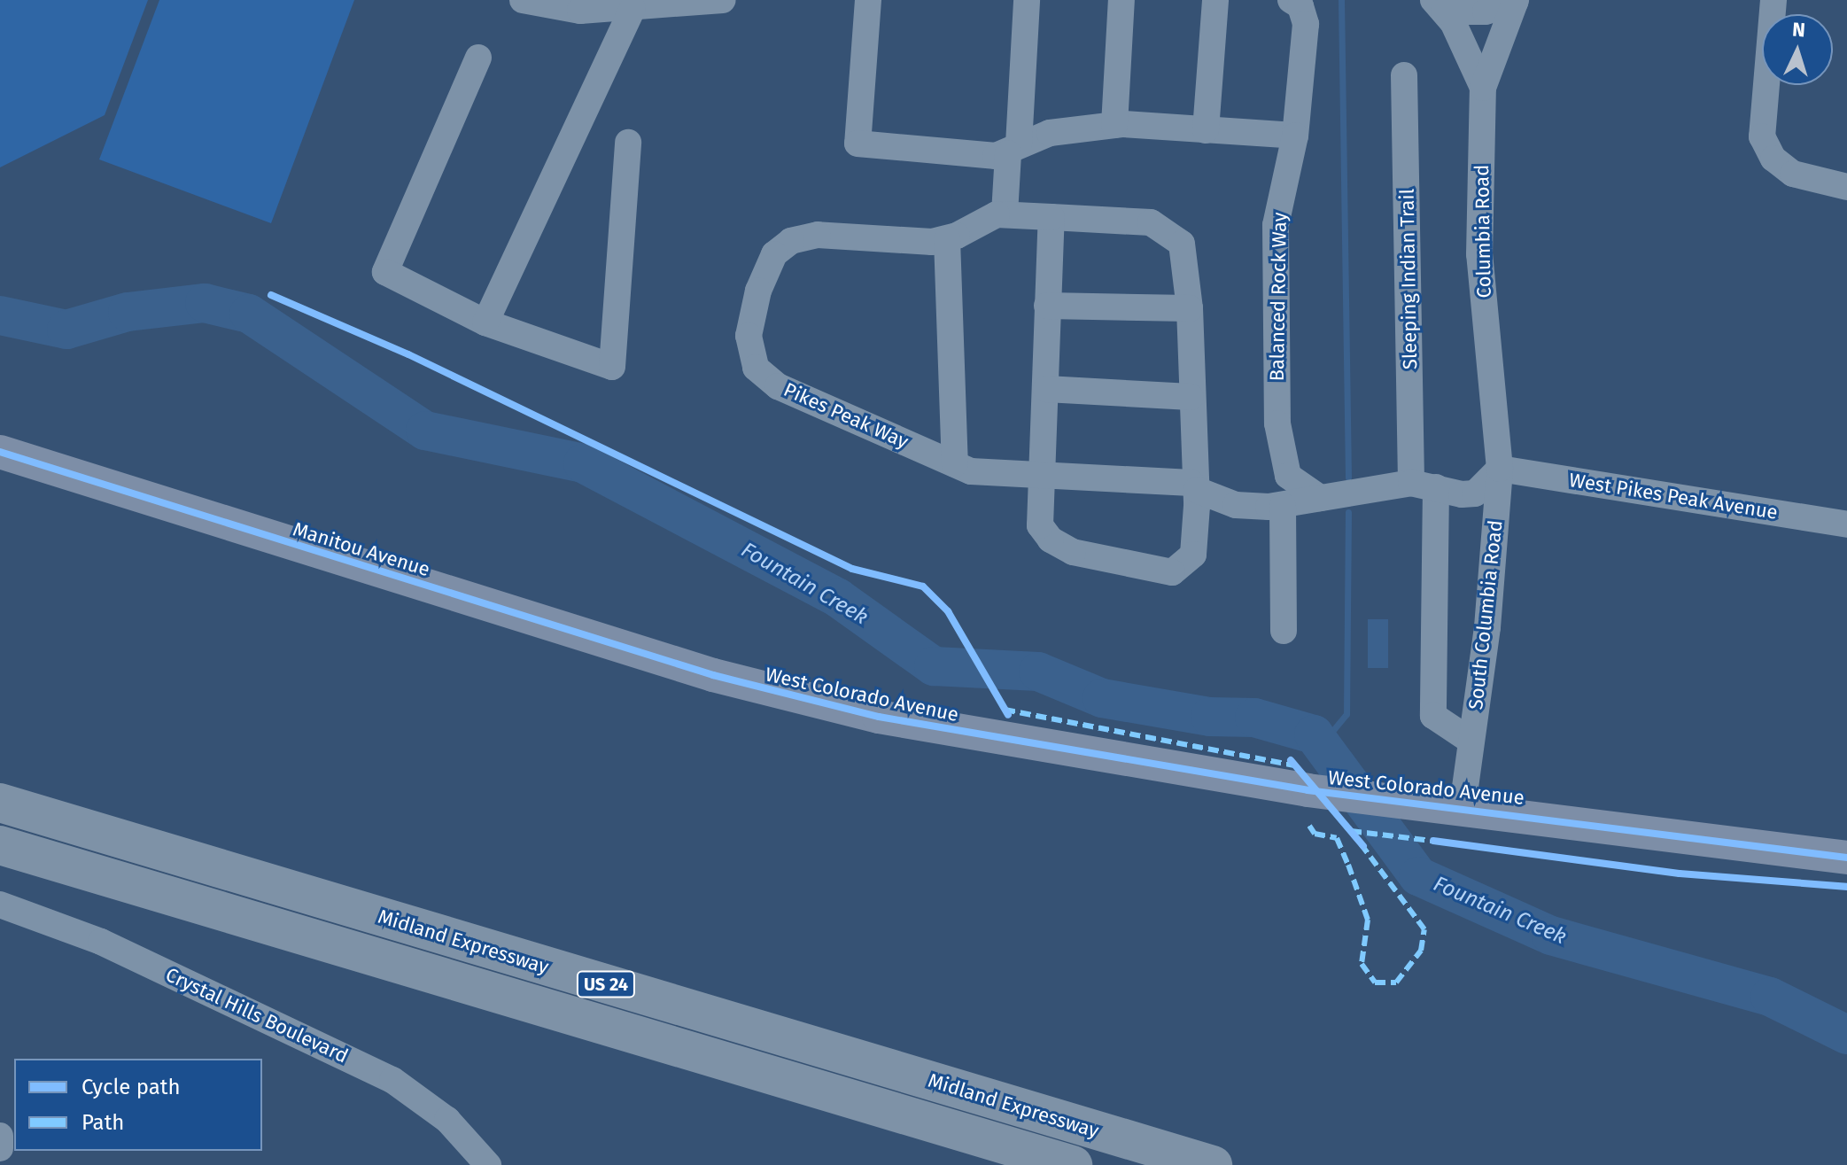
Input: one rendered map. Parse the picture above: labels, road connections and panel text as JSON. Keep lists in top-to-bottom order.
{
  "streets": {
    "highway": ["Midland Expressway", "US 24"],
    "main road": ["Manitou Avenue", "West Colorado Avenue"],
    "street": [
      "Columbia Road",
      "Sleeping Indian Trail",
      "Balanced Rock Way",
      "Pikes Peak Way",
      "West Pikes Peak Avenue",
      "South Columbia Road",
      "Crystal Hills Boulevard"
    ]
  },
  "crossings": [
    ["Columbia Road", "Pikes Peak Way"],
    ["Columbia Road", "West Pikes Peak Avenue"],
    ["Columbia Road", "South Columbia Road"],
    ["Sleeping Indian Trail", "Pikes Peak Way"],
    ["Sleeping Indian Trail", "South Columbia Road"],
    ["Balanced Rock Way", "Pikes Peak Way"],
    ["Pikes Peak Way", "West Pikes Peak Avenue"],
    ["Pikes Peak Way", "South Columbia Road"],
    ["West Pikes Peak Avenue", "South Columbia Road"],
    ["Manitou Avenue", "West Colorado Avenue"],
    ["South Columbia Road", "West Colorado Avenue"]
  ],
  "water": ["Fountain Creek"],
  "legend": ["Cycle path", "Path"],
  "north": "top"
}
